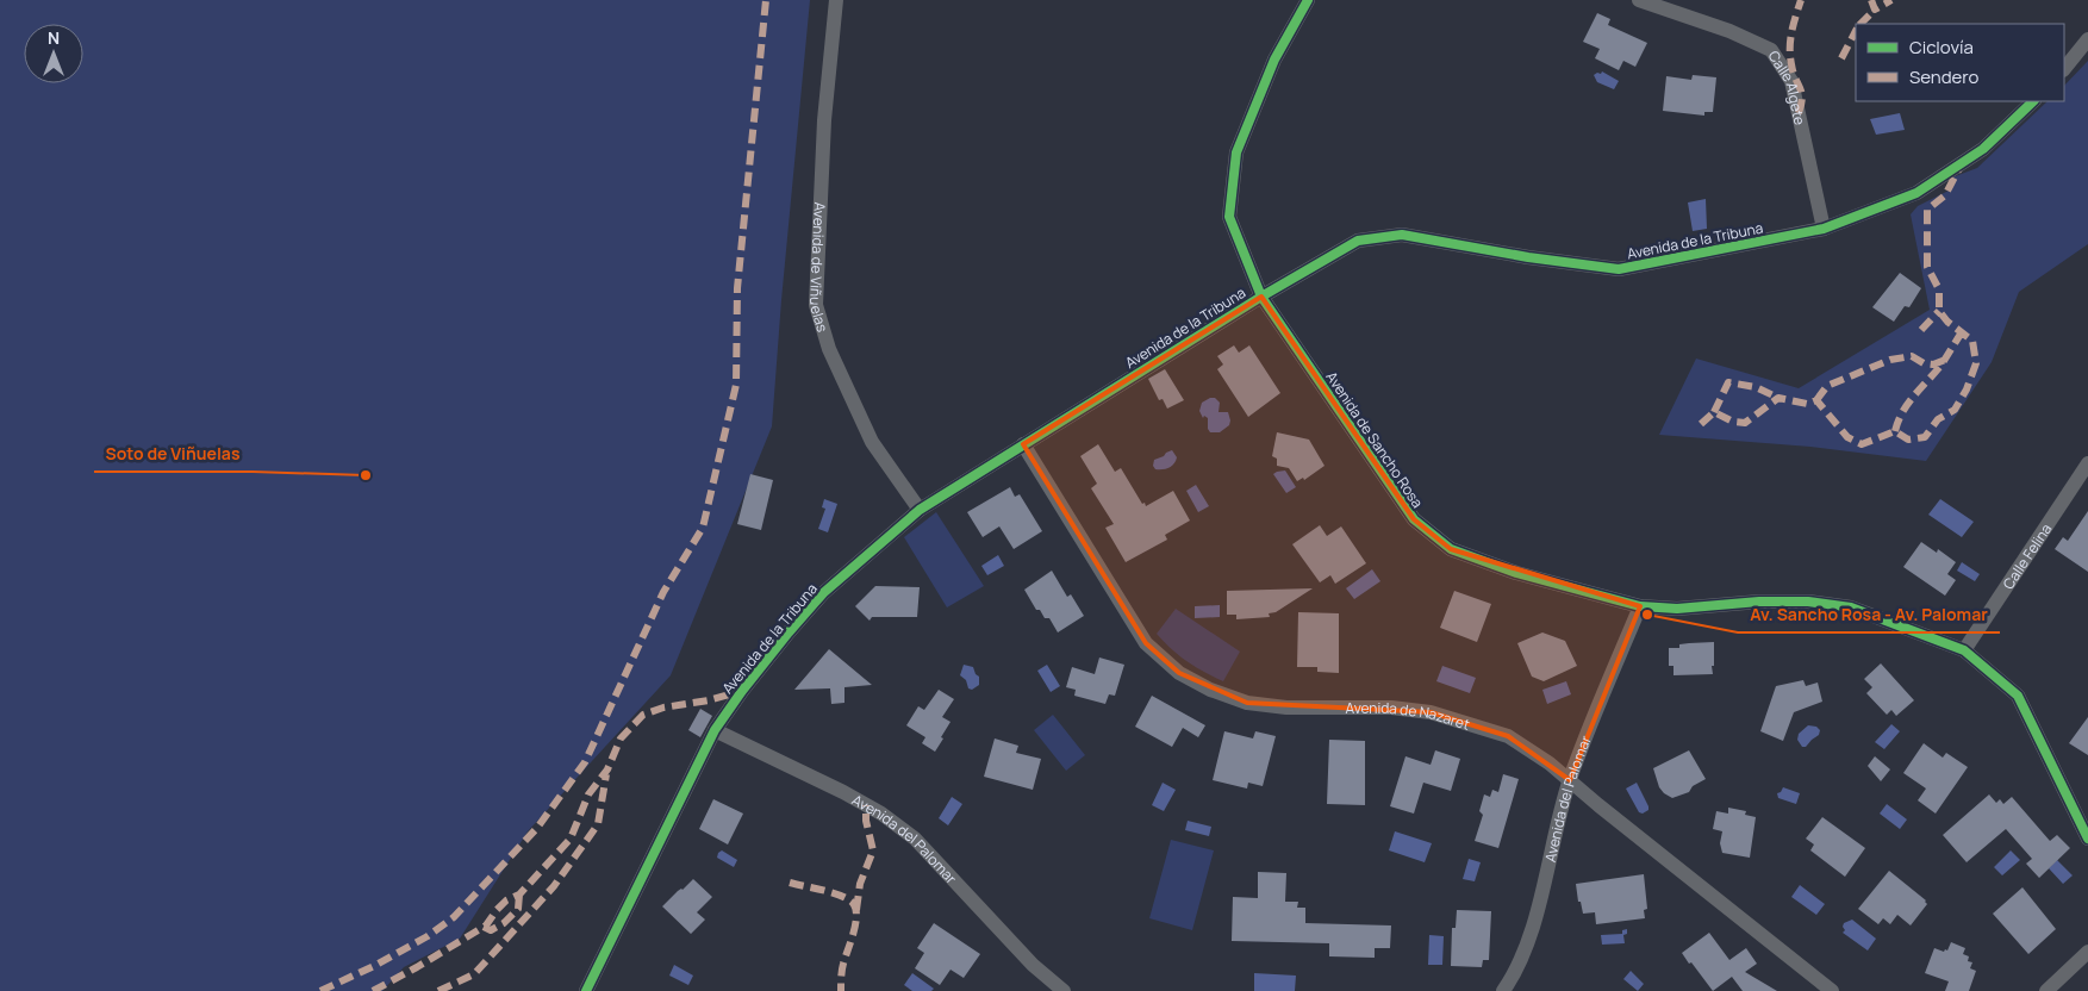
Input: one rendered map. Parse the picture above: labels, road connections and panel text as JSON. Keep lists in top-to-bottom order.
{
  "streets": {
    "street": [
      "Calle Algete",
      "Avenida de la Tribuna",
      "Avenida de Viñuelas",
      "Avenida de Sancho Rosa",
      "Calle Felina",
      "Avenida de Nazaret",
      "Avenida del Palomar"
    ]
  },
  "crossings": [
    ["Calle Algete", "Avenida de la Tribuna"],
    ["Avenida de la Tribuna", "Avenida de Viñuelas"],
    ["Avenida de la Tribuna", "Avenida de Sancho Rosa"],
    ["Avenida de la Tribuna", "Avenida de Nazaret"],
    ["Avenida de la Tribuna", "Avenida del Palomar"],
    ["Avenida de Sancho Rosa", "Calle Felina"],
    ["Avenida de Sancho Rosa", "Avenida del Palomar"],
    ["Avenida de Nazaret", "Avenida del Palomar"]
  ],
  "places": ["Soto de Viñuelas", "Av. Sancho Rosa - Av. Palomar"],
  "legend": ["Ciclovía", "Sendero"],
  "north": "top"
}
